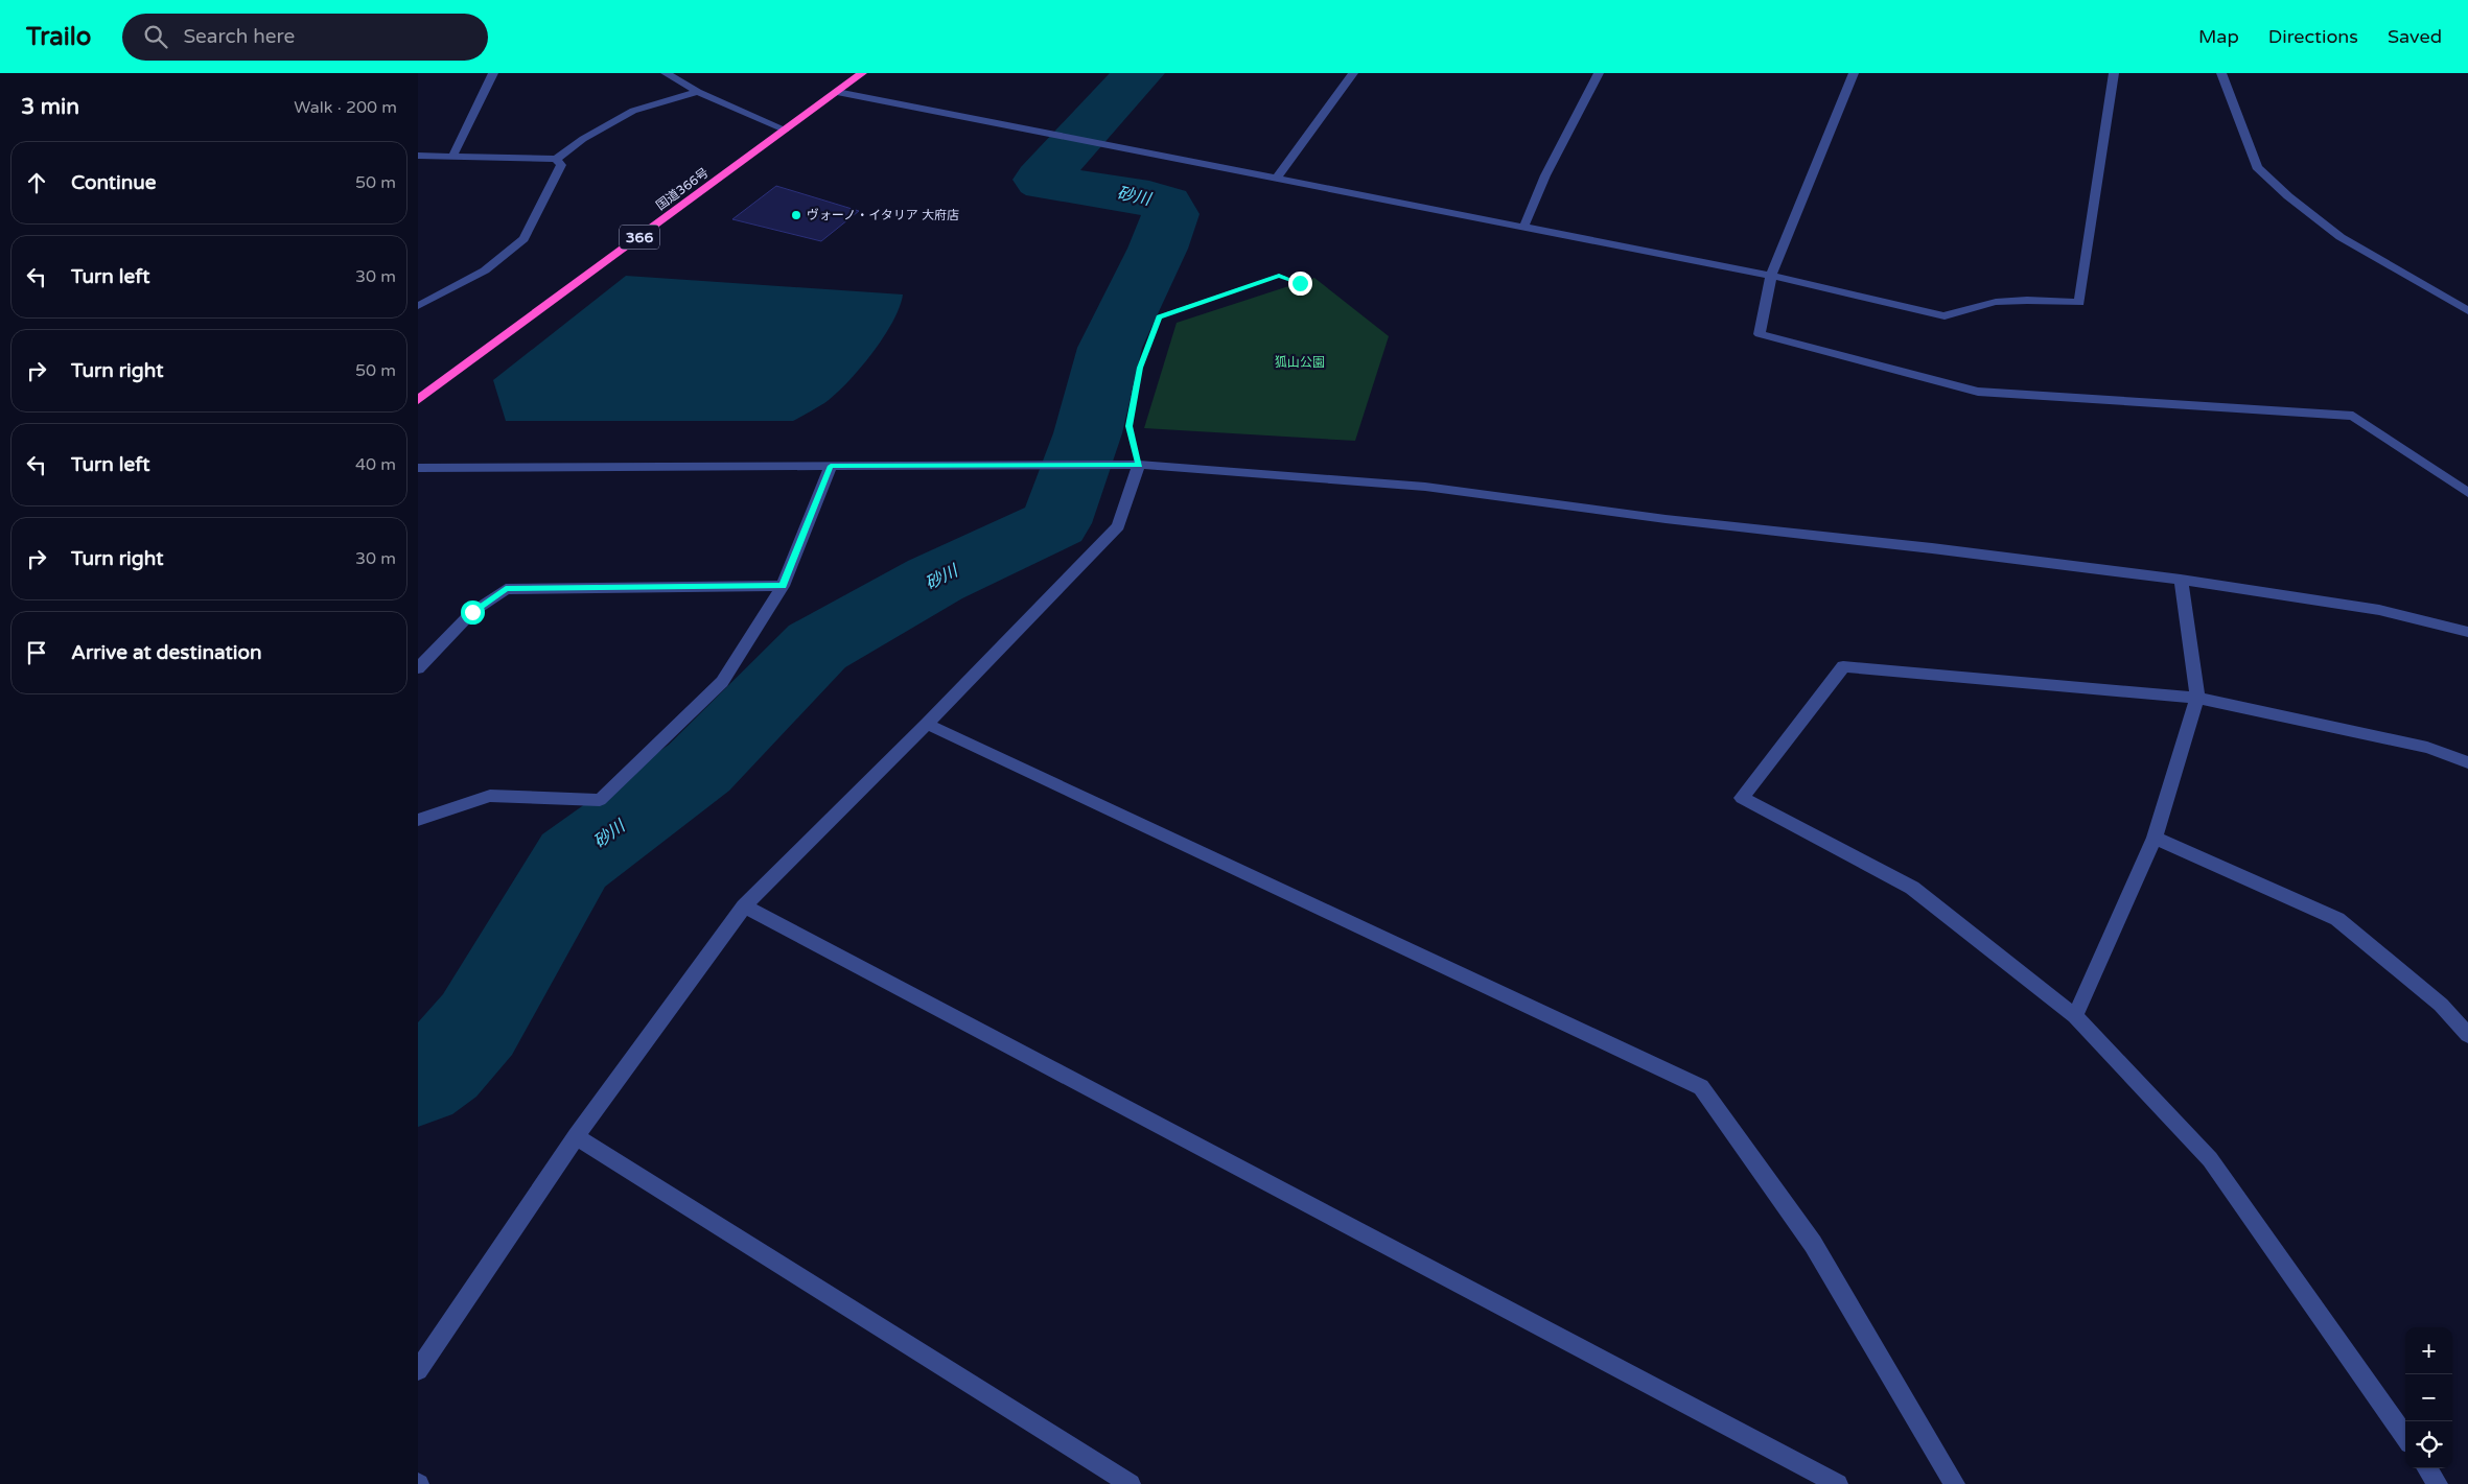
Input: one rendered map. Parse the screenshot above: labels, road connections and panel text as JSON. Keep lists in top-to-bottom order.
{
  "streets": {
    "highway": ["国道366号", "366"]
  },
  "water": ["砂川"],
  "parks": ["狐山公園"],
  "places": ["ヴォーノ・イタリア 大府店"],
  "page": {
    "header": "Trailo",
    "search": "Search here",
    "nav": ["Map", "Directions", "Saved"],
    "heading": ["3 min", "Walk · 200 m"],
    "list": [
      ["Continue", "50 m"],
      ["Turn left", "30 m"],
      ["Turn right", "50 m"],
      ["Turn left", "40 m"],
      ["Turn right", "30 m"],
      "Arrive at destination"
    ],
    "map_buttons": ["+", "−"]
  }
}
